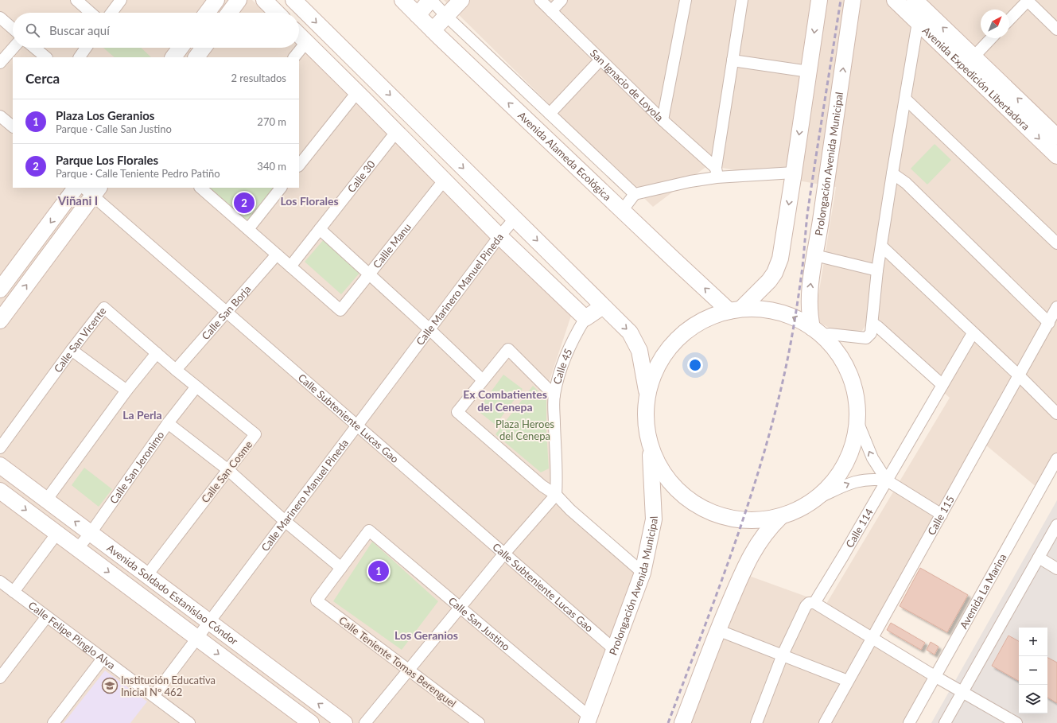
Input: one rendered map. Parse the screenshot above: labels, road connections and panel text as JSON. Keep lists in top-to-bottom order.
{
  "streets": {
    "main road": [
      "Avenida Expedición Libertadora",
      "Avenida Alameda Ecológica",
      "Prolongación Avenida Municipal",
      "Avenida Soldado Estanislao Cóndor"
    ],
    "street": [
      "San Ignacio de Loyola",
      "Calle 30",
      "Callle Manu",
      "Calle Marinero Manuel Pineda",
      "Calle San Borja",
      "Calle San Vicente",
      "Calle 45",
      "Calle Subteniente Lucas Gao",
      "Calle San Jeronimo",
      "Calle San Cosme",
      "Calle 115",
      "Calle 114",
      "Avenida La Marina",
      "Calle San Justino",
      "Calle Felipe Pinglo Alva",
      "Calle Teniente Tomas Berenguel"
    ]
  },
  "crossings": [
    ["Avenida Alameda Ecológica", "Prolongación Avenida Municipal"],
    ["Prolongación Avenida Municipal", "Calle Subteniente Lucas Gao"],
    ["Prolongación Avenida Municipal", "Calle San Justino"],
    ["Calle 30", "Callle Manu"],
    ["Calle Marinero Manuel Pineda", "Calle Subteniente Lucas Gao"],
    ["Calle Marinero Manuel Pineda", "Avenida Soldado Estanislao Cóndor"],
    ["Calle Marinero Manuel Pineda", "Calle Felipe Pinglo Alva"],
    ["Calle San Borja", "Calle San Vicente"],
    ["Calle San Borja", "Calle Subteniente Lucas Gao"],
    ["Calle San Borja", "Calle San Cosme"],
    ["Calle San Vicente", "Calle San Cosme"],
    ["Calle San Jeronimo", "Calle San Cosme"],
    ["Calle San Jeronimo", "Avenida Soldado Estanislao Cóndor"],
    ["Calle San Cosme", "Avenida Soldado Estanislao Cóndor"],
    ["Calle San Justino", "Calle Teniente Tomas Berenguel"]
  ],
  "districts": [
    "Viñani I",
    "Los Florales",
    "Ex Combatientes del Cenepa",
    "La Perla",
    "Los Geranios"
  ],
  "parks": ["Plaza Heroes del Cenepa"],
  "places": {
    "school or university": ["Institución Educativa Inicial Nº 462"]
  },
  "north": "top right",
  "page": {
    "search": "Buscar aquí",
    "heading": ["Cerca", "2 resultados"],
    "list": [
      {
        "mark": "1",
        "name": "Plaza Los Geranios",
        "note": "Parque · Calle San Justino",
        "value": "270 m"
      },
      {
        "mark": "2",
        "name": "Parque Los Florales",
        "note": "Parque · Calle Teniente Pedro Patiño",
        "value": "340 m"
      }
    ],
    "pins": ["2", "1"],
    "map_buttons": ["+", "−"]
  }
}
